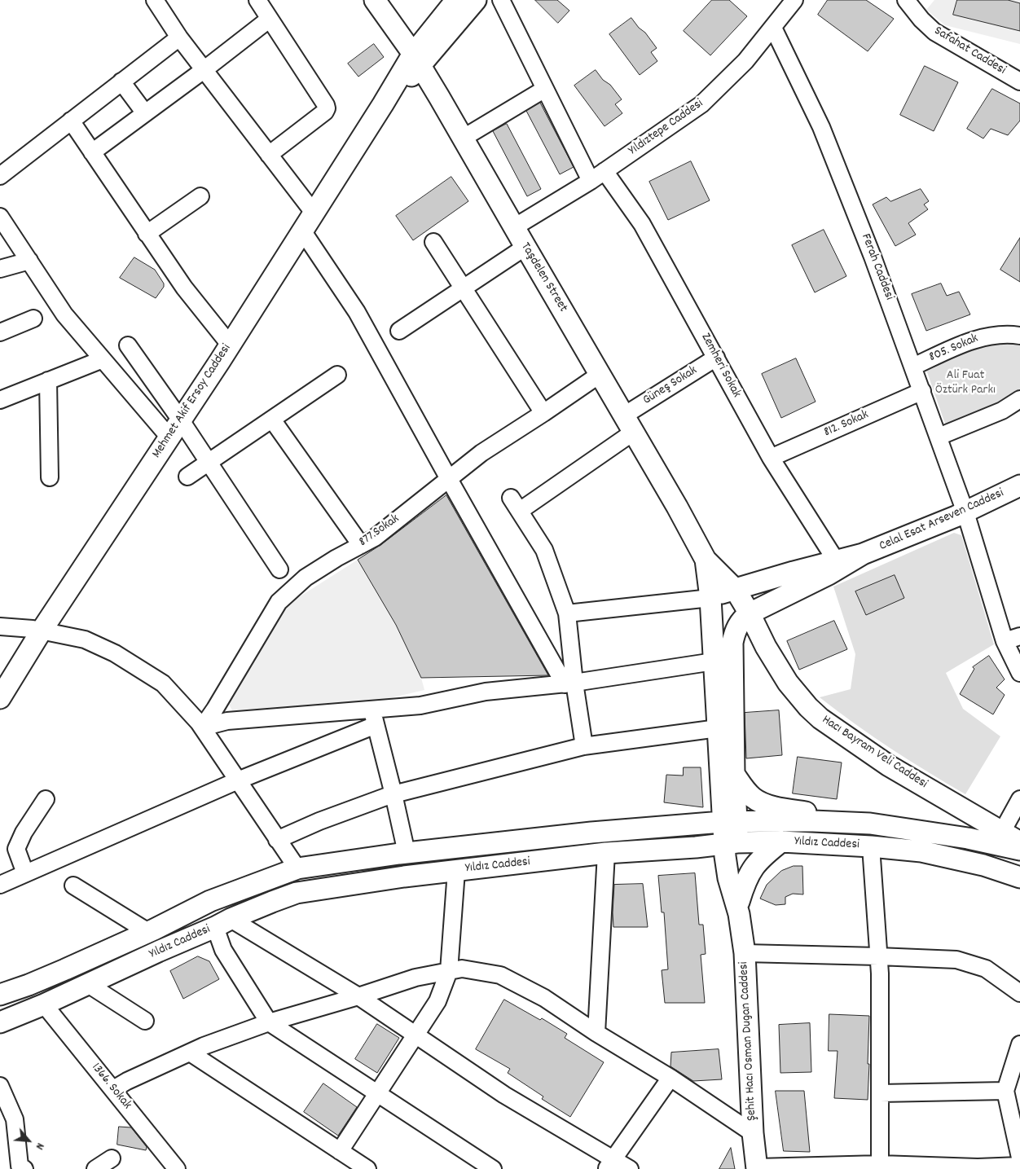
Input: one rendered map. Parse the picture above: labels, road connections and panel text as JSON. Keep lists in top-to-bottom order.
{
  "streets": {
    "main road": [
      "Taşdelen Street",
      "Mehmet Akif Ersoy Caddesi",
      "Celal Esat Arseven Caddesi",
      "Hacı Bayram Veli Caddesi",
      "Yıldız Caddesi",
      "Şehit Hacı Osman Dugan Caddesi"
    ],
    "street": [
      "Safahat Caddesi",
      "Yıldıztepe Caddesi",
      "Ferah Caddesi",
      "805. Sokak",
      "Zemheri Sokak",
      "Güneş Sokak",
      "812. Sokak",
      "877.Sokak",
      "1366. Sokak"
    ]
  },
  "crossings": [
    ["Yıldıztepe Caddesi", "Ferah Caddesi"],
    ["Yıldıztepe Caddesi", "Taşdelen Street"],
    ["Yıldıztepe Caddesi", "Zemheri Sokak"],
    ["Ferah Caddesi", "805. Sokak"],
    ["Ferah Caddesi", "812. Sokak"],
    ["Ferah Caddesi", "Celal Esat Arseven Caddesi"],
    ["Taşdelen Street", "Güneş Sokak"],
    ["Taşdelen Street", "Mehmet Akif Ersoy Caddesi"],
    ["Taşdelen Street", "877.Sokak"],
    ["Taşdelen Street", "Hacı Bayram Veli Caddesi"],
    ["Zemheri Sokak", "Güneş Sokak"],
    ["Zemheri Sokak", "812. Sokak"],
    ["Yıldız Caddesi", "Şehit Hacı Osman Dugan Caddesi"],
    ["Yıldız Caddesi", "1366. Sokak"]
  ],
  "parks": ["Ali Fuat Öztürk Parkı"],
  "north": "bottom right"
}
